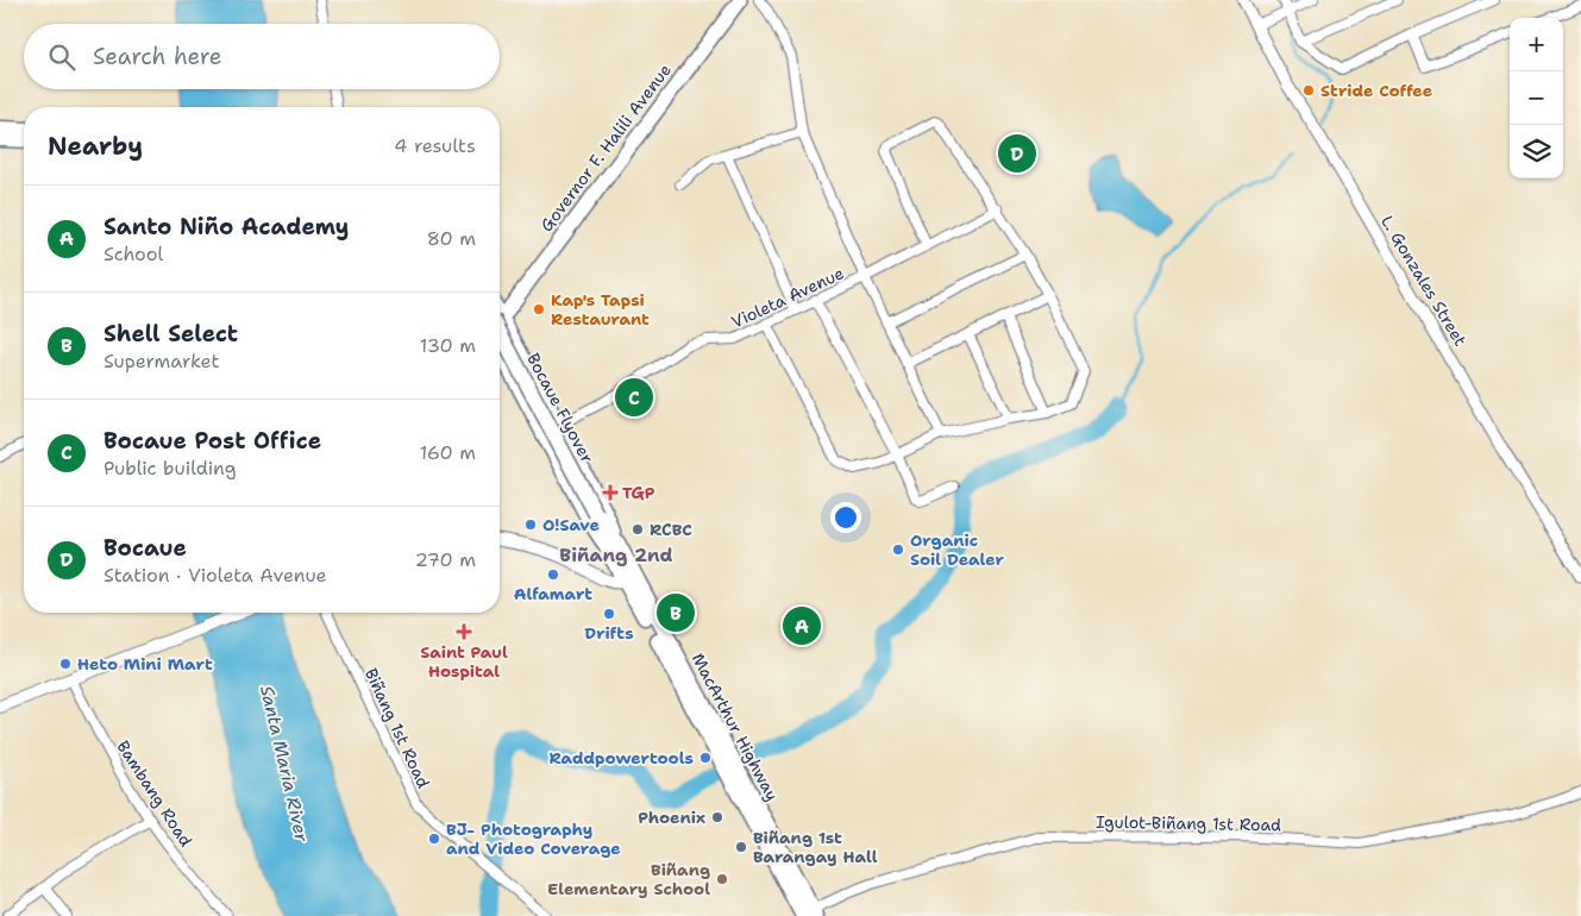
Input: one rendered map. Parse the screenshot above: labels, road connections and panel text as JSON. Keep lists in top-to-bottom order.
{
  "streets": {
    "highway": ["Bocaue Flyover", "MacArthur Highway"],
    "main road": ["Governor F. Halili Avenue"],
    "street": [
      "L. Gonzales Street",
      "Violeta Avenue",
      "Biñang 1st Road",
      "Bambang Road",
      "Igulot-Biñang 1st Road"
    ]
  },
  "crossings": [
    ["Violeta Avenue", "MacArthur Highway"],
    ["Bocaue Flyover", "MacArthur Highway"],
    ["MacArthur Highway", "Igulot-Biñang 1st Road"]
  ],
  "districts": ["Biñang 2nd"],
  "water": ["Santa Maria River"],
  "places": {
    "other": [
      "Stride Coffee",
      "Kap's Tapsi Restaurant",
      "O!Save",
      "RCBC",
      "Organic Soil Dealer",
      "Alfamart",
      "Drifts",
      "Heto Mini Mart",
      "Raddpowertools",
      "Phoenix",
      "BJ- Photography and Video Coverage",
      "Biñang 1st Barangay Hall",
      "Biñang Elementary School"
    ],
    "health": ["TGP", "Saint Paul Hospital"]
  },
  "page": {
    "map_buttons": ["+", "−"],
    "search": "Search here",
    "heading": ["Nearby", "4 results"],
    "pins": [
      "D",
      "C",
      "B",
      "A"
    ],
    "list": [
      {
        "mark": "A",
        "name": "Santo Niño Academy",
        "note": "School",
        "value": "80 m"
      },
      {
        "mark": "B",
        "name": "Shell Select",
        "note": "Supermarket",
        "value": "130 m"
      },
      {
        "mark": "C",
        "name": "Bocaue Post Office",
        "note": "Public building",
        "value": "160 m"
      },
      {
        "mark": "D",
        "name": "Bocaue",
        "note": "Station · Violeta Avenue",
        "value": "270 m"
      }
    ]
  }
}
